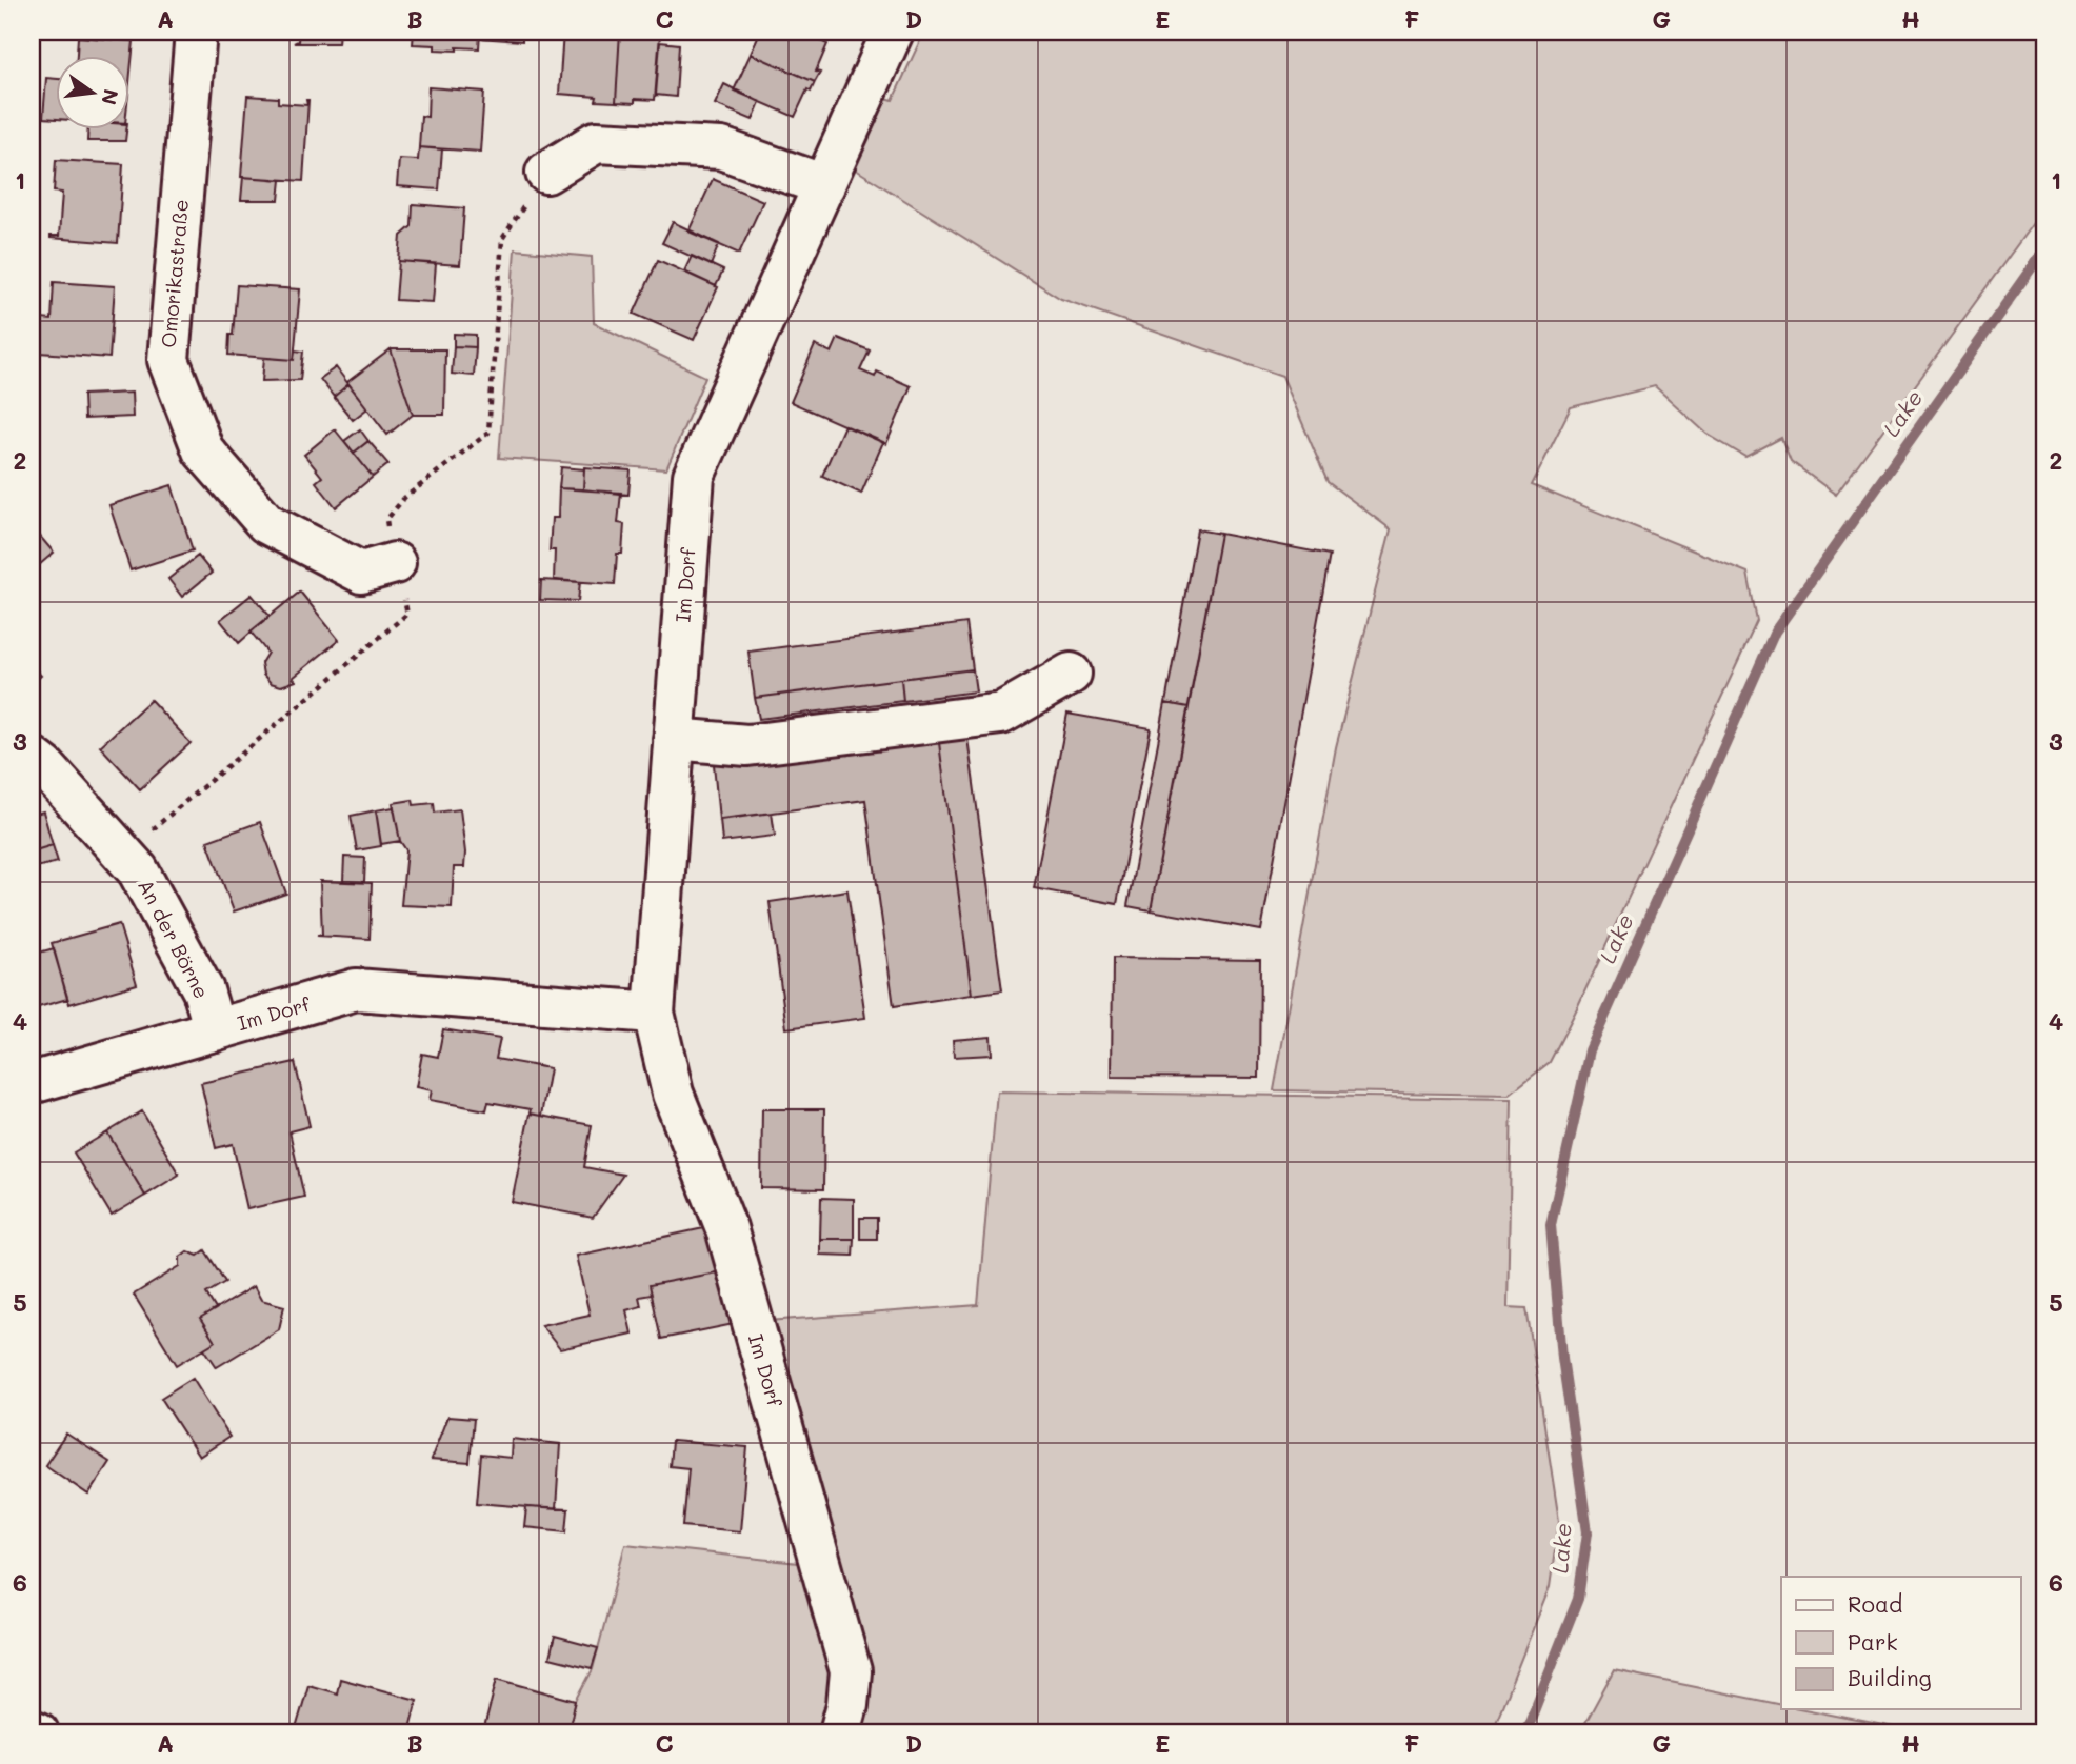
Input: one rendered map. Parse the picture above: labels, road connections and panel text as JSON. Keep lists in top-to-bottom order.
{
  "streets": {
    "street": ["Omorikastraße", "Im Dorf", "An der Börne"]
  },
  "crossings": [
    ["Im Dorf", "An der Börne"]
  ],
  "water": ["Lake"],
  "legend": ["Road", "Park", "Building"],
  "north": "right",
  "grid": {
    "columns": [
      "A",
      "B",
      "C",
      "D",
      "E",
      "F",
      "G",
      "H"
    ],
    "rows": [
      "1",
      "2",
      "3",
      "4",
      "5",
      "6"
    ]
  }
}
